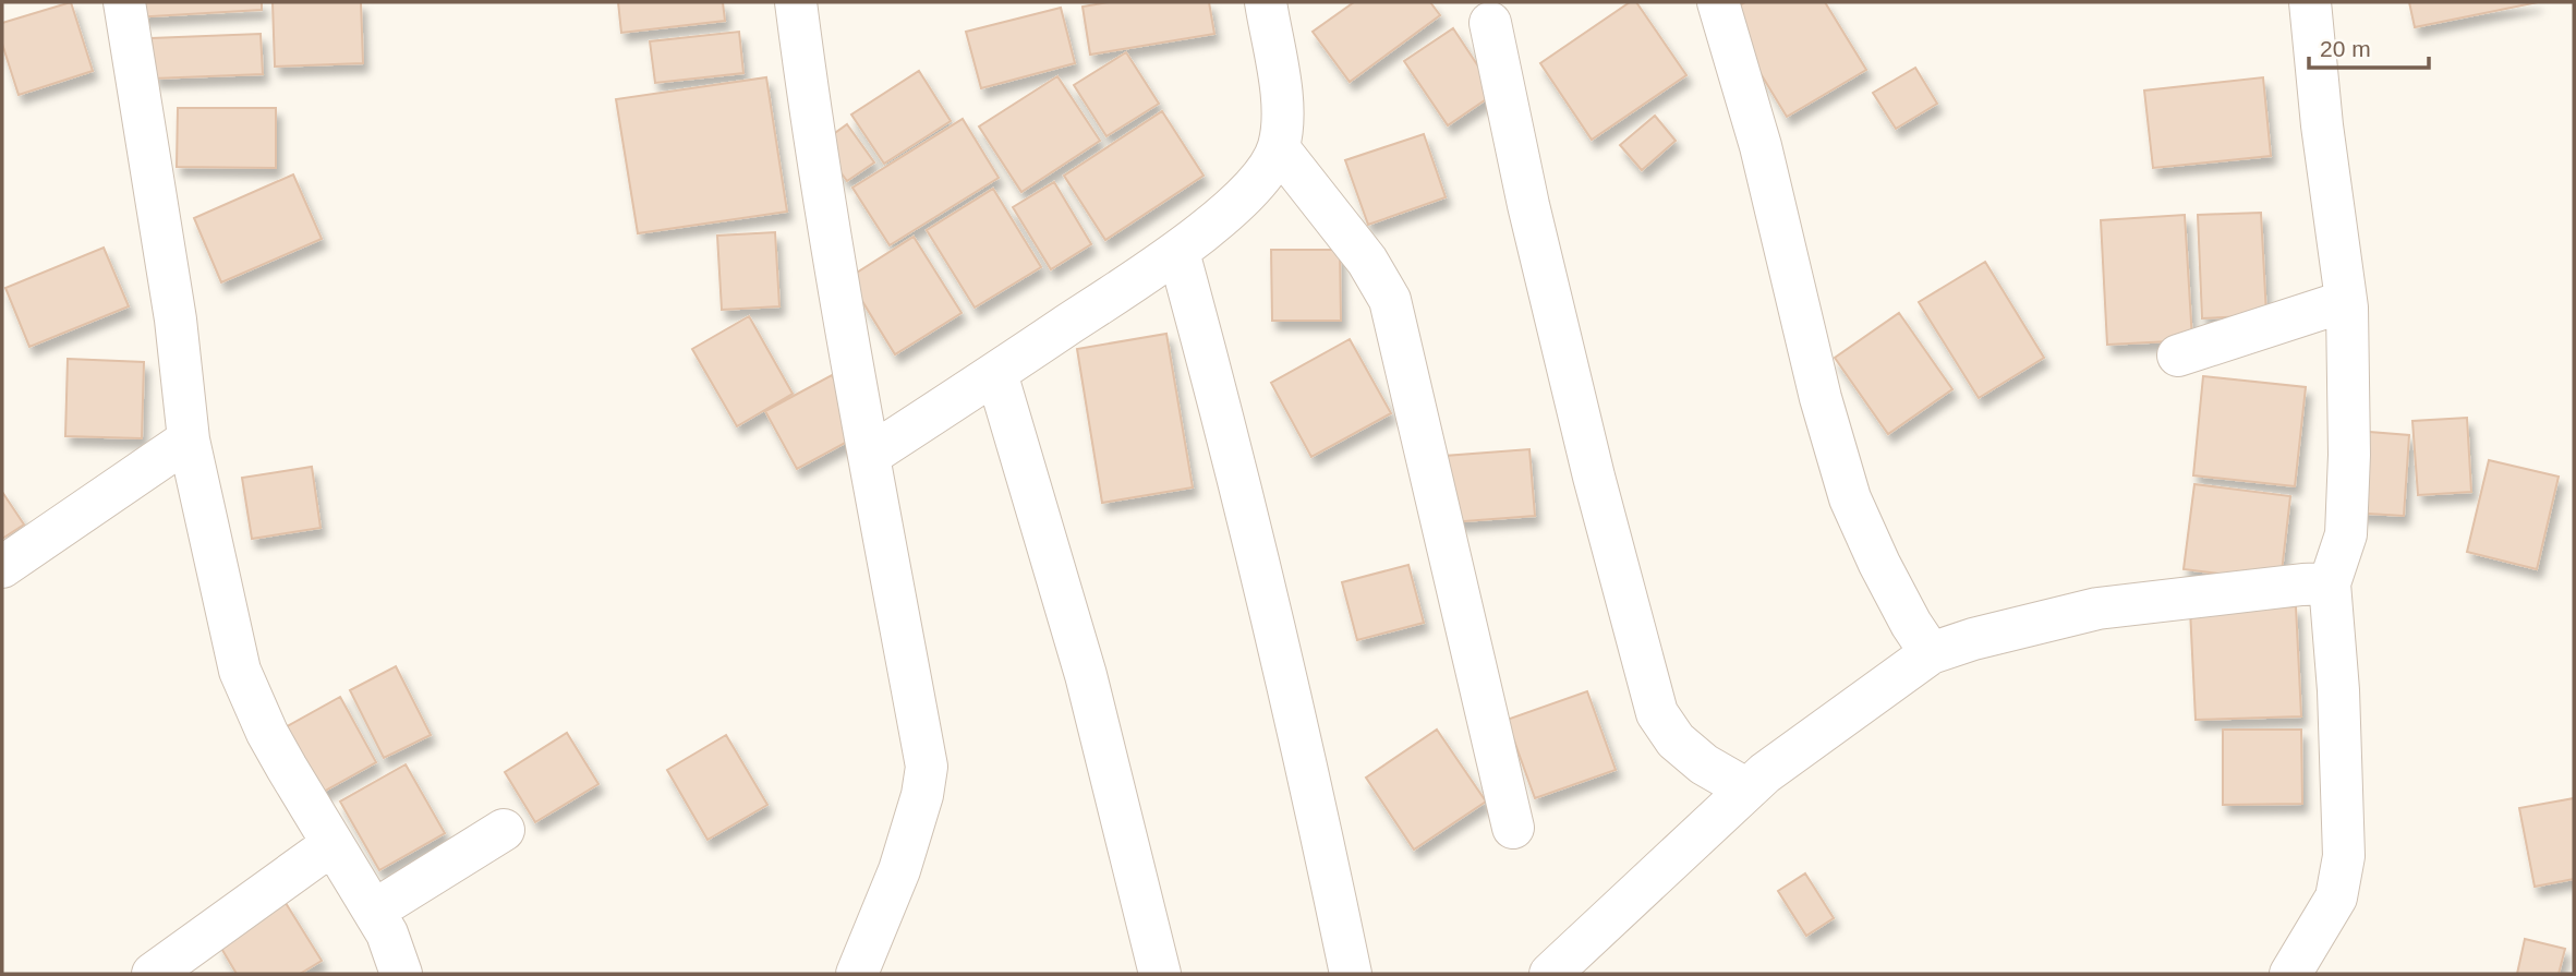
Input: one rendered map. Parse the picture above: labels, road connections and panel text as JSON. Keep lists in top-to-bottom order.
{
  "scale_bar": "20 m"
}
